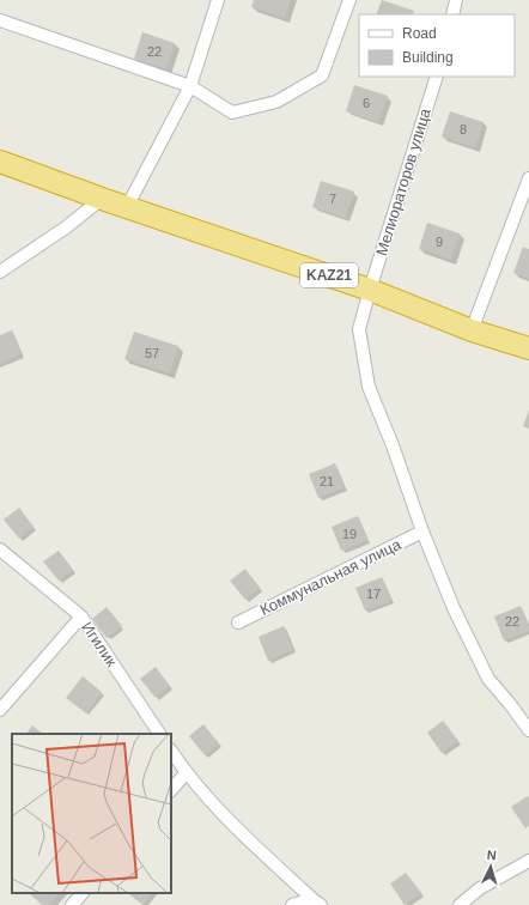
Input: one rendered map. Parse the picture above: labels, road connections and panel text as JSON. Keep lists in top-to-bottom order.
{
  "streets": {
    "highway": ["KAZ21"],
    "street": ["Мелиораторов улица", "Коммунальная улица", "Игилик"]
  },
  "crossings": [
    ["Мелиораторов улица", "KAZ21"]
  ],
  "house_numbers": [
    "22",
    "6",
    "8",
    "7",
    "9",
    "57",
    "21",
    "19",
    "17",
    "22"
  ],
  "legend": ["Road", "Building"],
  "north": "top"
}
